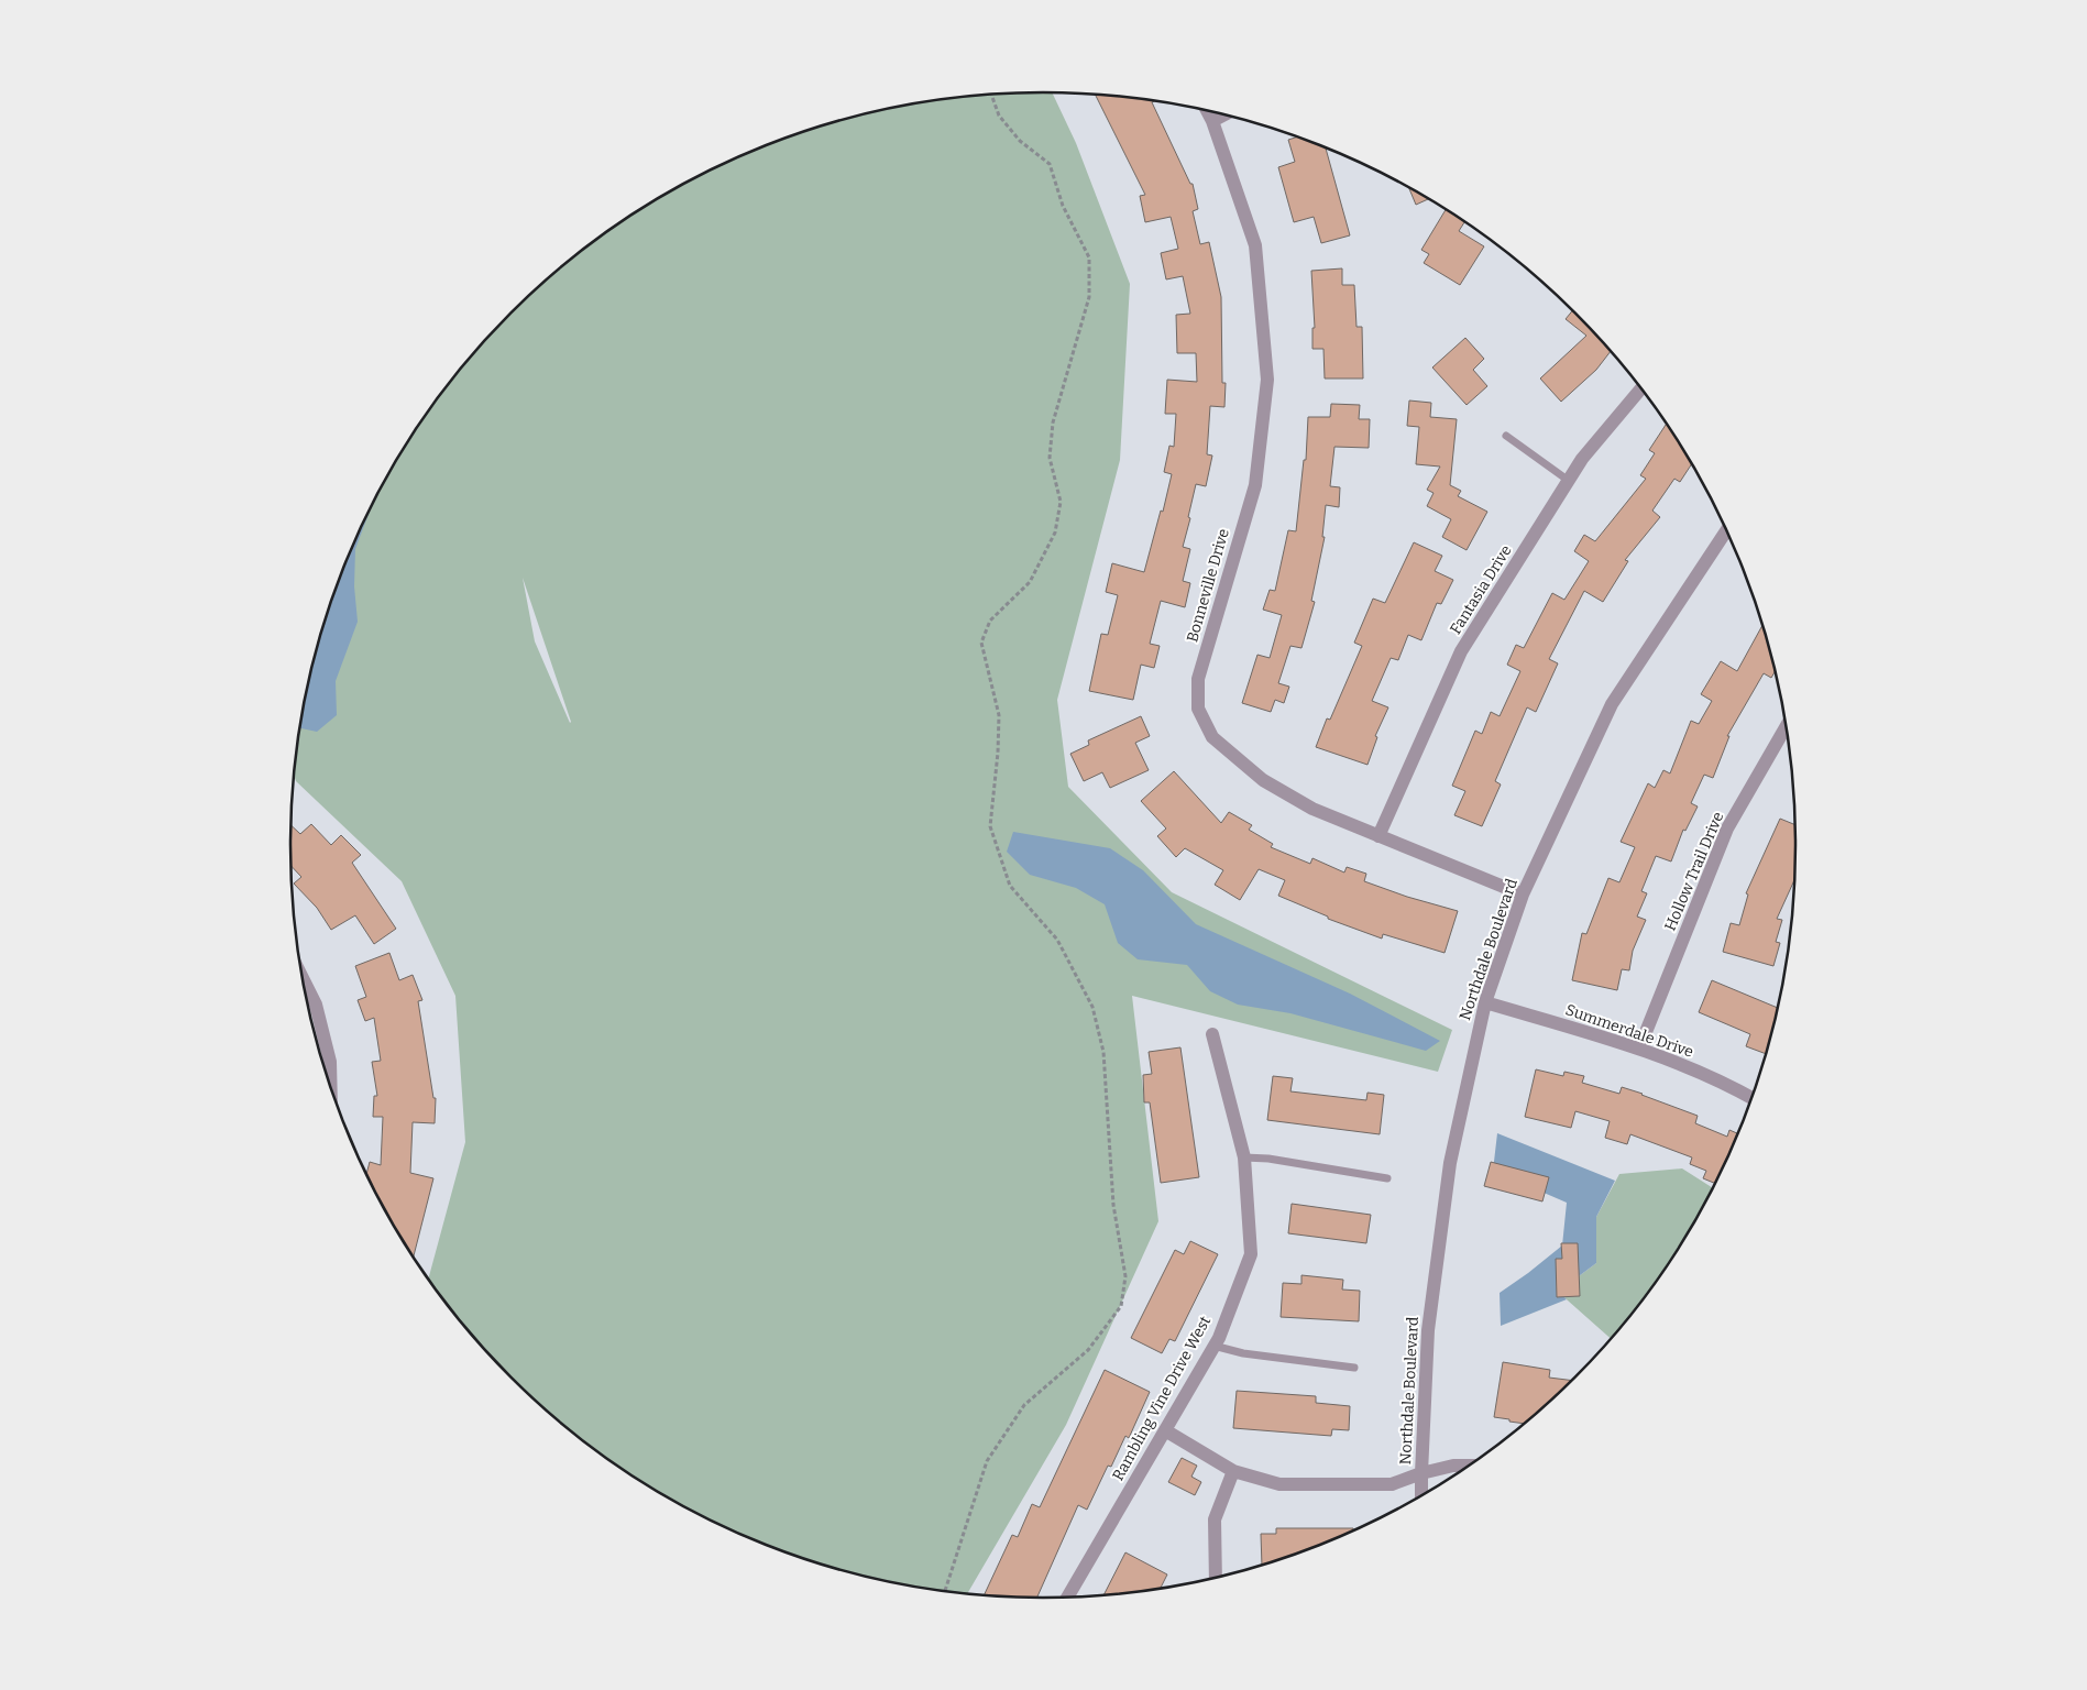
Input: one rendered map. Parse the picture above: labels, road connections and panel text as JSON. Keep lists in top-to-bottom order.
{
  "streets": {
    "street": [
      "Bonneville Drive",
      "Fantasia Drive",
      "Hollow Trail Drive",
      "Northdale Boulevard",
      "Summerdale Drive",
      "Rambling Vine Drive West"
    ]
  },
  "crossings": [
    ["Bonneville Drive", "Fantasia Drive"],
    ["Bonneville Drive", "Northdale Boulevard"],
    ["Hollow Trail Drive", "Summerdale Drive"],
    ["Northdale Boulevard", "Summerdale Drive"]
  ]
}
